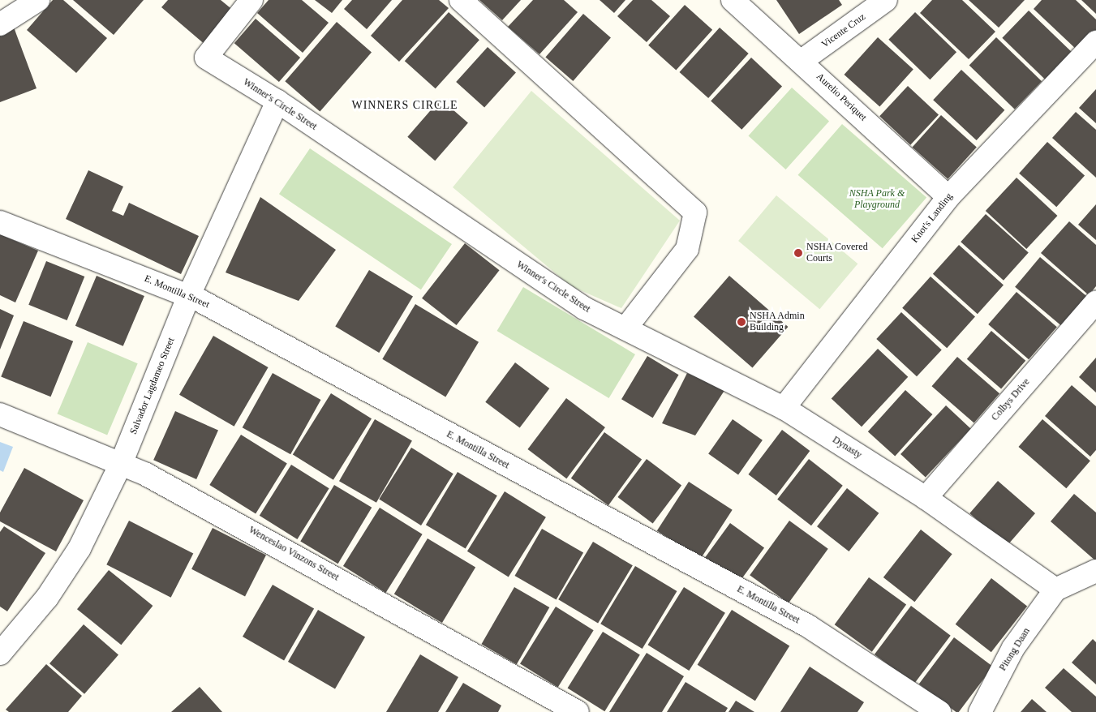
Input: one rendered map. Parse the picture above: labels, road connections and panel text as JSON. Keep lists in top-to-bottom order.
{
  "streets": {
    "street": [
      "Vicente Cruz",
      "Aurelio Periquet",
      "Winner's Circle Street",
      "Knot's Landing",
      "E. Montilla Street",
      "Salvador Lagdameo Street",
      "Colbys Drive",
      "Dynasty",
      "Wenceslao Vinzons Street",
      "Pitong Daan"
    ]
  },
  "crossings": [
    ["Vicente Cruz", "Aurelio Periquet"],
    ["Aurelio Periquet", "Knot's Landing"],
    ["Winner's Circle Street", "Salvador Lagdameo Street"],
    ["Winner's Circle Street", "Dynasty"],
    ["Knot's Landing", "Dynasty"],
    ["E. Montilla Street", "Salvador Lagdameo Street"],
    ["Salvador Lagdameo Street", "Wenceslao Vinzons Street"],
    ["Colbys Drive", "Dynasty"],
    ["Dynasty", "Pitong Daan"]
  ],
  "districts": ["WINNERS CIRCLE"],
  "parks": ["NSHA Park & Playground"],
  "places": ["NSHA Covered Courts", "NSHA Admin Building"]
}
